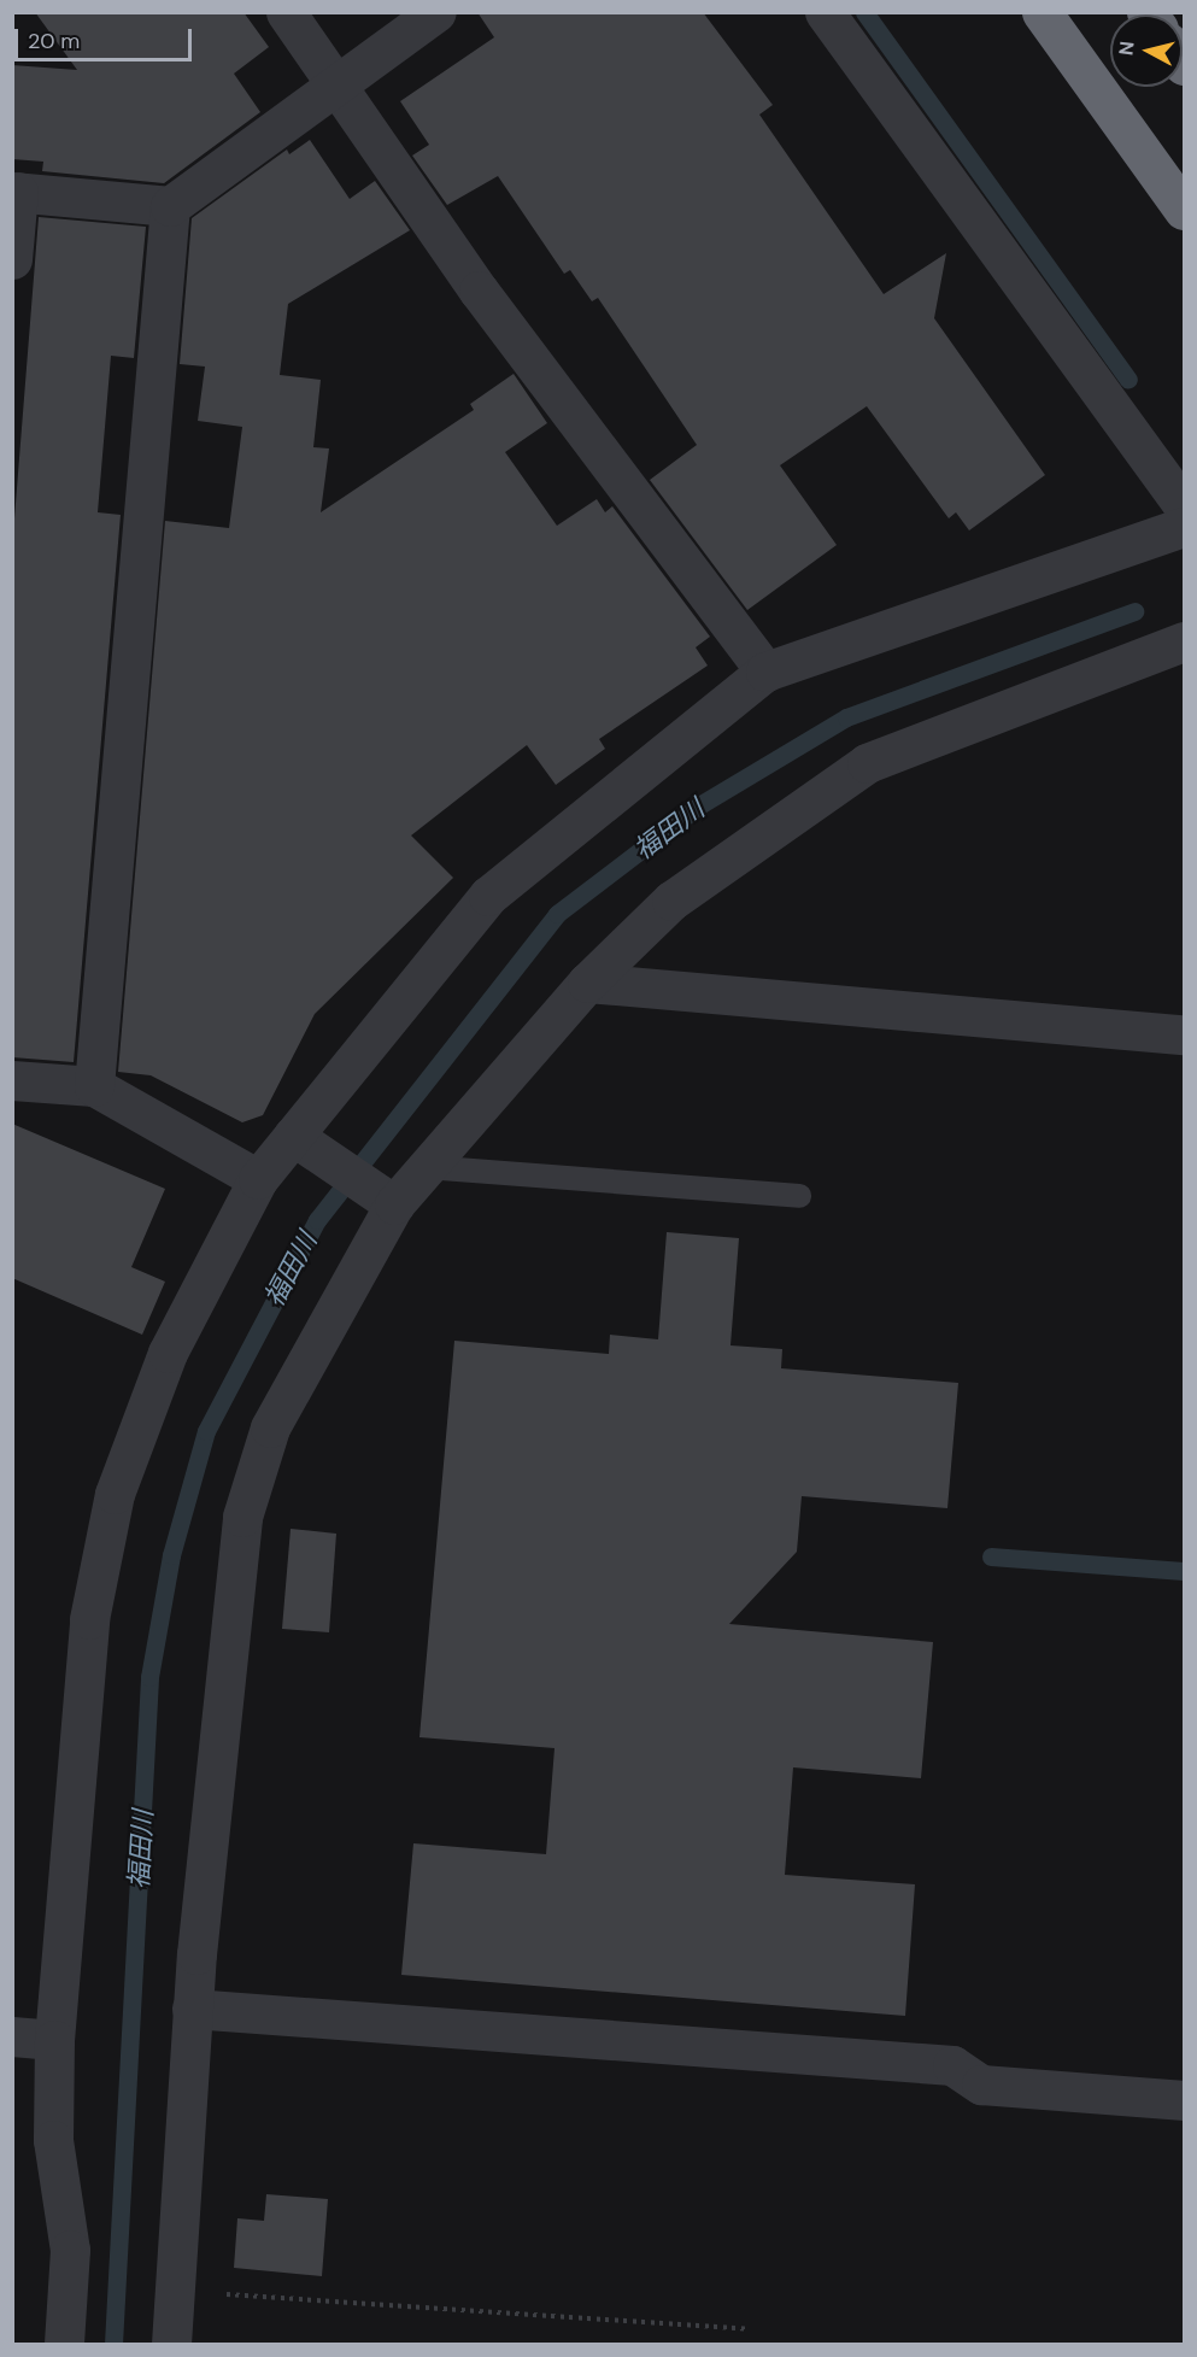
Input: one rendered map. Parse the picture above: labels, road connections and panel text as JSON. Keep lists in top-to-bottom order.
{
  "water": ["福田川"],
  "scale_bar": "20 m",
  "north": "left"
}
